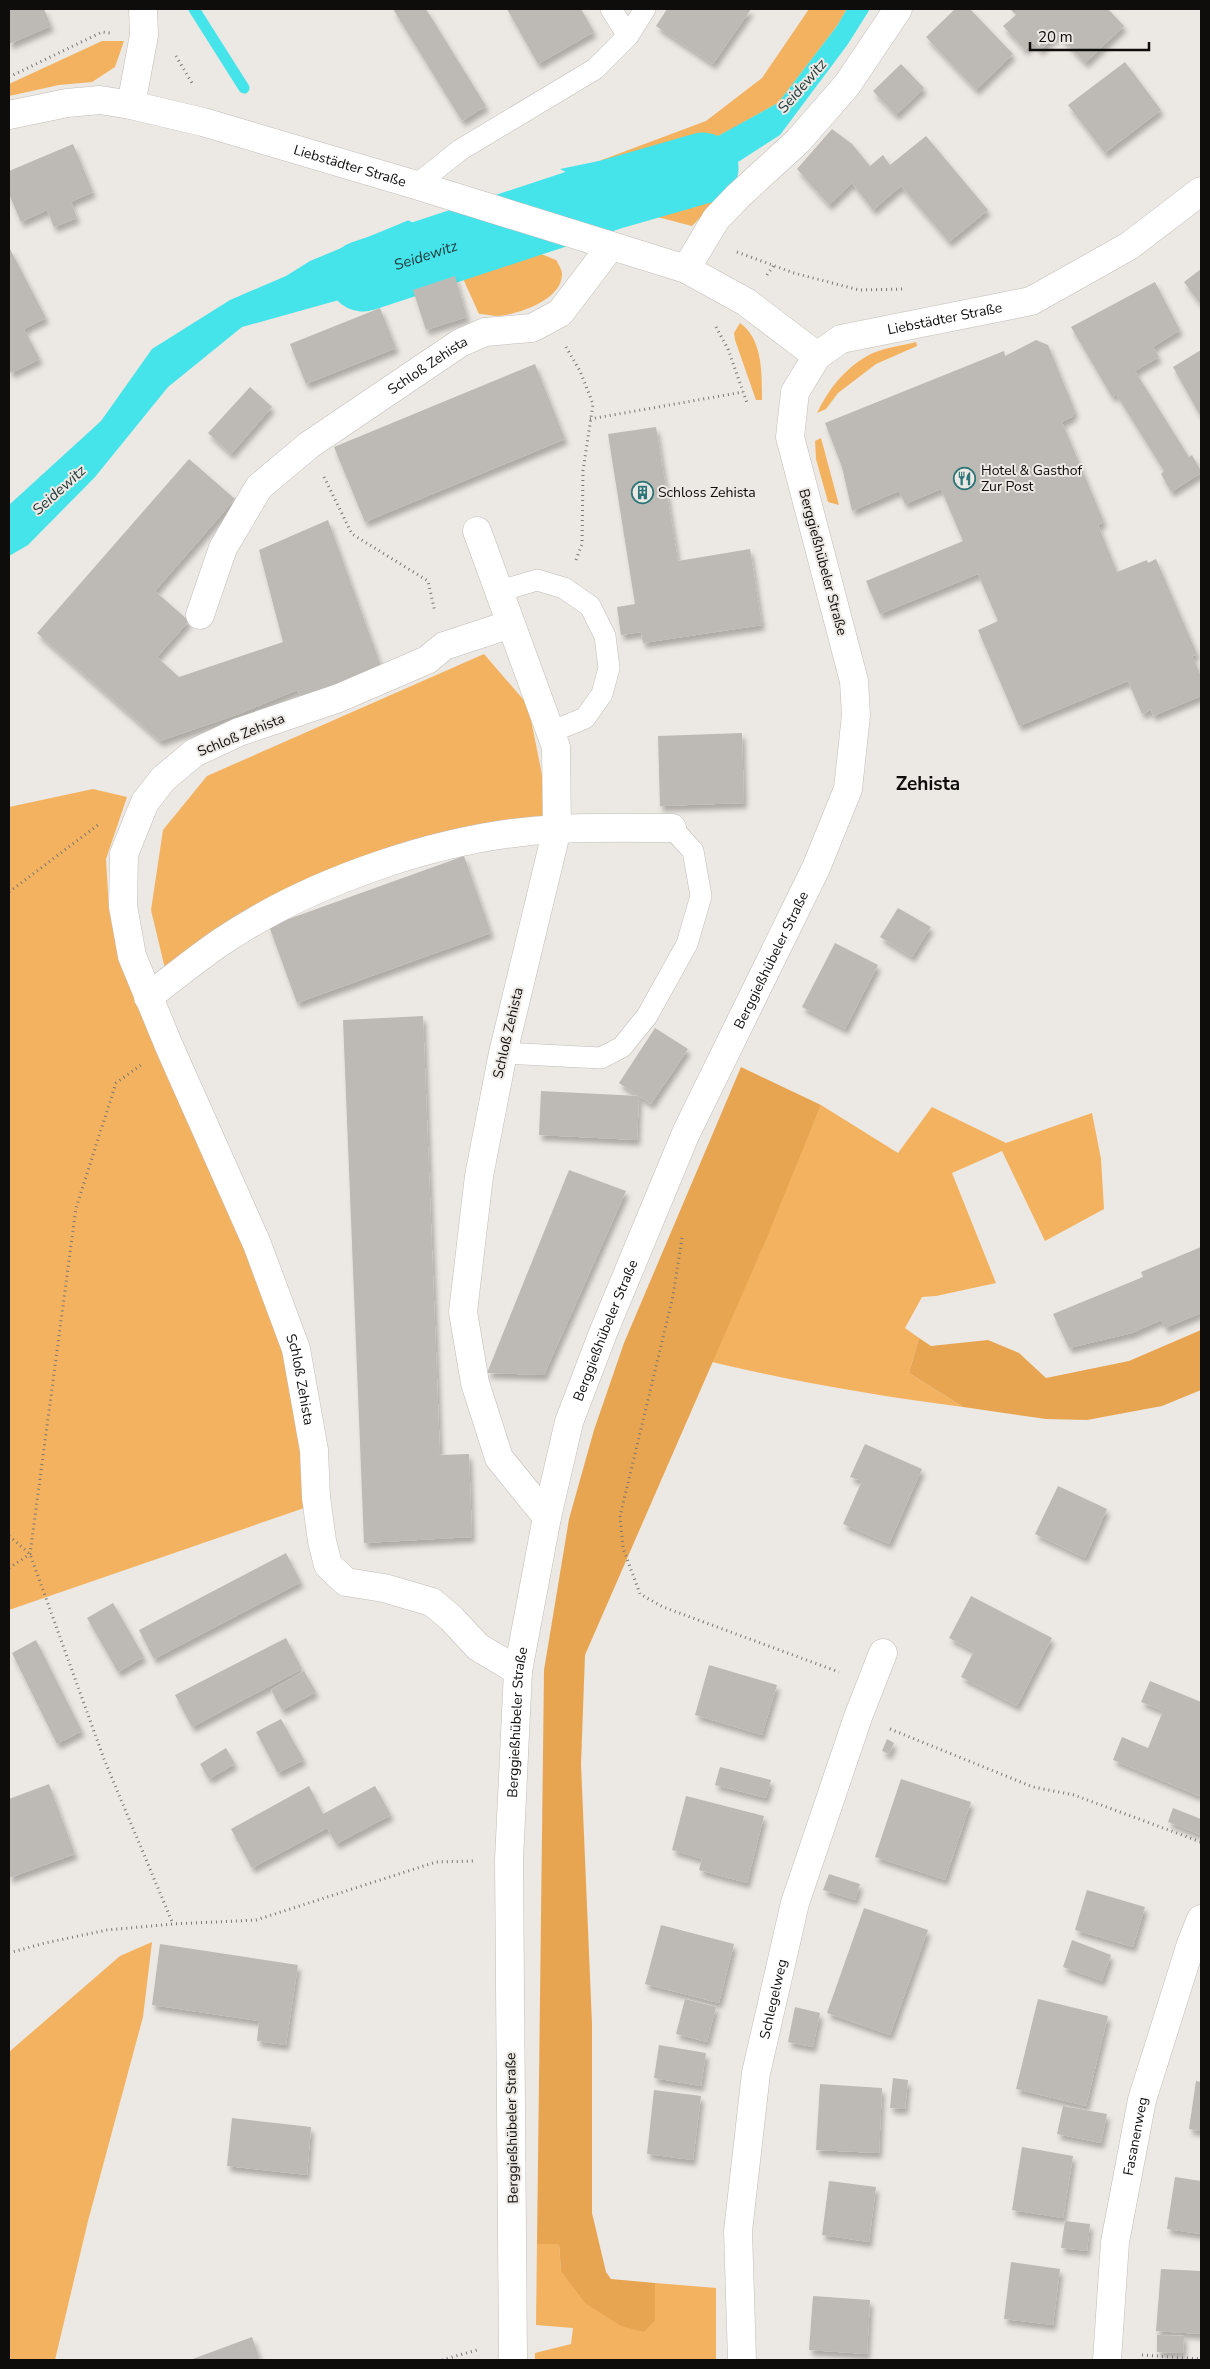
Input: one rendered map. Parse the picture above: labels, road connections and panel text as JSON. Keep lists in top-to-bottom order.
{
  "streets": {
    "street": [
      "Liebstädter Straße",
      "Schloß Zehista",
      "Berggießhübeler Straße",
      "Schlegelweg",
      "Fasanenweg"
    ]
  },
  "crossings": [
    ["Liebstädter Straße", "Schloß Zehista"],
    ["Liebstädter Straße", "Berggießhübeler Straße"],
    ["Schloß Zehista", "Berggießhübeler Straße"]
  ],
  "districts": ["Zehista"],
  "water": ["Seidewitz"],
  "places": {
    "restaurant": ["Hotel & Gasthof Zur Post"],
    "building": ["Schloss Zehista"]
  },
  "scale_bar": "20 m"
}
